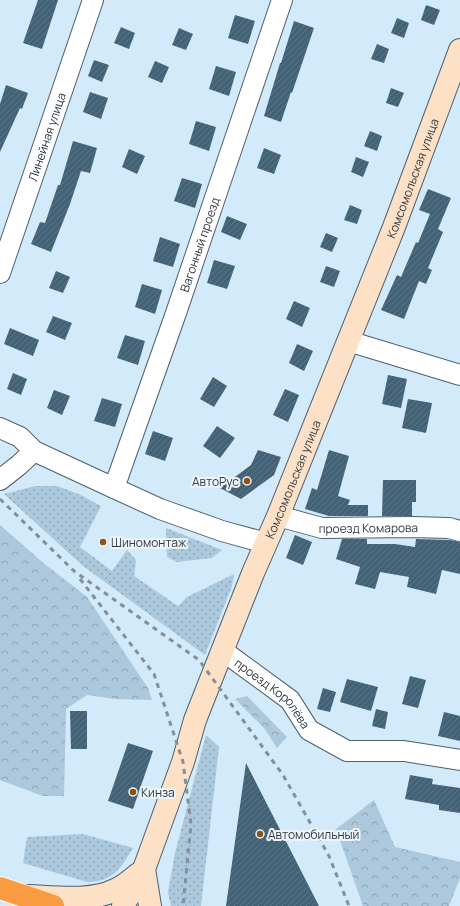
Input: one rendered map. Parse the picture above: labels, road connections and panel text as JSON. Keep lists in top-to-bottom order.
{
  "streets": {
    "main road": ["Комсомольская улица"],
    "street": [
      "Линейная улица",
      "Вагонный проезд",
      "проезд Комарова",
      "проезд Королёва"
    ]
  },
  "crossings": [
    ["Комсомольская улица", "проезд Комарова"],
    ["Комсомольская улица", "проезд Королёва"]
  ],
  "places": [
    "АвтоРус",
    "Шиномонтаж",
    "Кинза",
    "Автомобильный"
  ]
}
